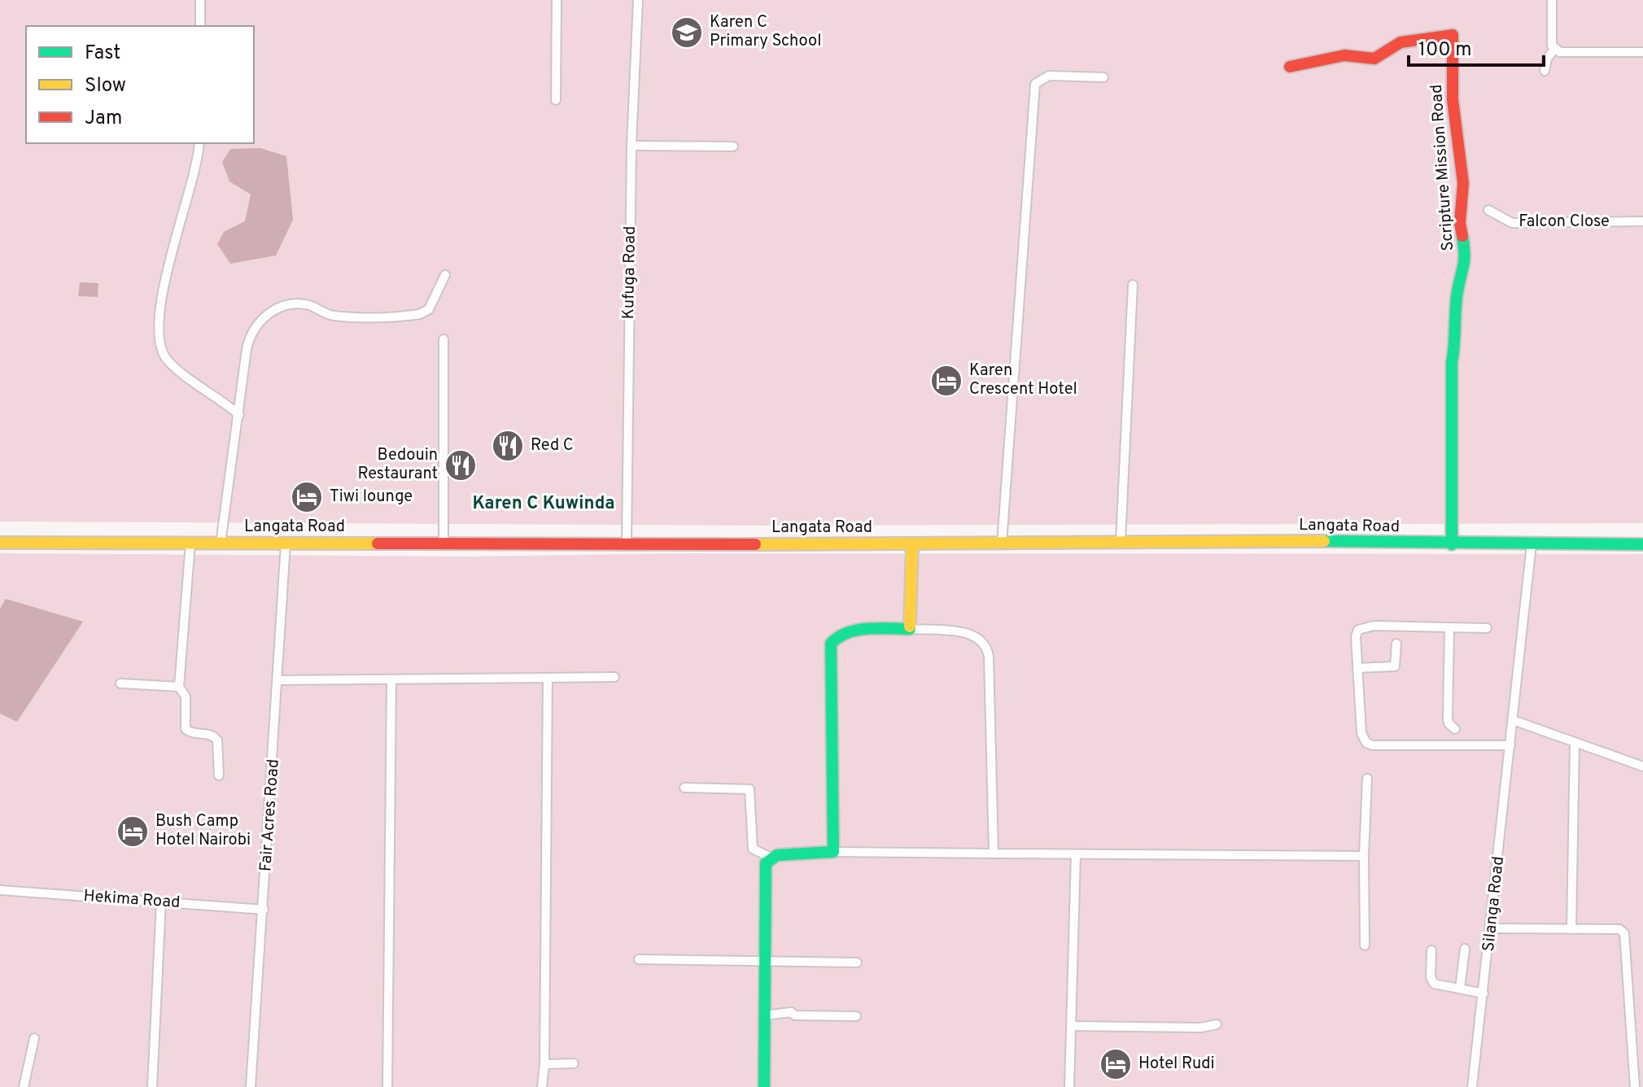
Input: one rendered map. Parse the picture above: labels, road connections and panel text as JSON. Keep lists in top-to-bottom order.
{
  "streets": {
    "main road": ["Scripture Mission Road", "Langata Road"],
    "street": [
      "Falcon Close",
      "Kufuga Road",
      "Fair Acres Road",
      "Hekima Road",
      "Silanga Road"
    ]
  },
  "crossings": [
    ["Scripture Mission Road", "Langata Road"],
    ["Kufuga Road", "Langata Road"],
    ["Langata Road", "Fair Acres Road"],
    ["Langata Road", "Silanga Road"],
    ["Fair Acres Road", "Hekima Road"]
  ],
  "districts": ["Karen C Kuwinda"],
  "places": {
    "school or university": ["Karen C Primary School"],
    "hotel": [
      "Karen Crescent Hotel",
      "Tiwi lounge",
      "Bush Camp Hotel Nairobi",
      "Hotel Rudi"
    ],
    "restaurant": ["Red C", "Bedouin Restaurant"]
  },
  "legend": ["Fast", "Slow", "Jam"],
  "scale_bar": "100 m"
}
